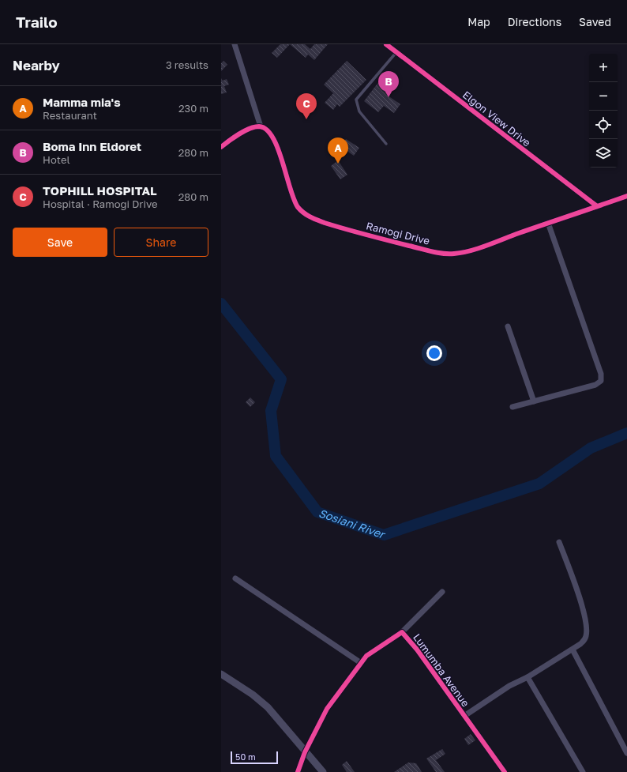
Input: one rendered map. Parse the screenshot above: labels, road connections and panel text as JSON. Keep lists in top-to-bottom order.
{
  "streets": {
    "street": ["Elgon View Drive", "Ramogi Drive", "Lumumba Avenue"]
  },
  "crossings": [
    ["Elgon View Drive", "Ramogi Drive"]
  ],
  "water": ["Sosiani River"],
  "scale_bar": "50 m",
  "page": {
    "header": "Trailo",
    "nav": ["Map", "Directions", "Saved"],
    "heading": ["Nearby", "3 results"],
    "map_buttons": ["+", "−"],
    "pins": ["B", "C", "A"],
    "list": [
      {
        "mark": "A",
        "name": "Mamma mia's",
        "note": "Restaurant",
        "value": "230 m"
      },
      {
        "mark": "B",
        "name": "Boma Inn Eldoret",
        "note": "Hotel",
        "value": "280 m"
      },
      {
        "mark": "C",
        "name": "TOPHILL HOSPITAL",
        "note": "Hospital · Ramogi Drive",
        "value": "280 m"
      }
    ],
    "buttons": ["Save", "Share"],
    "scale": "50 m"
  }
}
